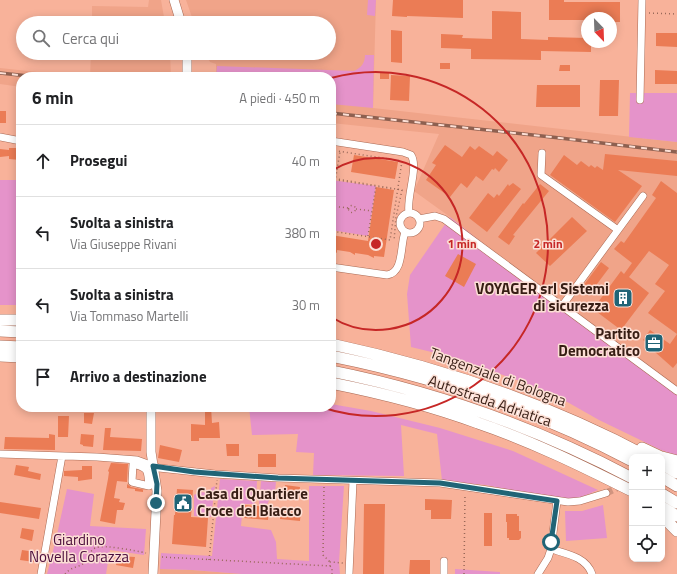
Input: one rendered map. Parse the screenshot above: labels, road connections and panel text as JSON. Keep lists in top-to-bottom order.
{
  "streets": {
    "highway": ["Tangenziale di Bologna", "Autostrada Adriatica"]
  },
  "parks": ["Giardino Novella Corazza"],
  "places": {
    "building": ["VOYAGER srl Sistemi di sicurezza"],
    "office": ["Partito Democratico"],
    "public building": ["Casa di Quartiere Croce del Biacco"]
  },
  "north": "bottom right",
  "page": {
    "search": "Cerca qui",
    "heading": ["6 min", "A piedi · 450 m"],
    "list": [
      ["Prosegui", "40 m"],
      ["Svolta a sinistra", "Via Giuseppe Rivani", "380 m"],
      ["Svolta a sinistra", "Via Tommaso Martelli", "30 m"],
      "Arrivo a destinazione"
    ],
    "map_buttons": ["+", "−"]
  },
  "rings": ["1 min", "2 min"]
}
